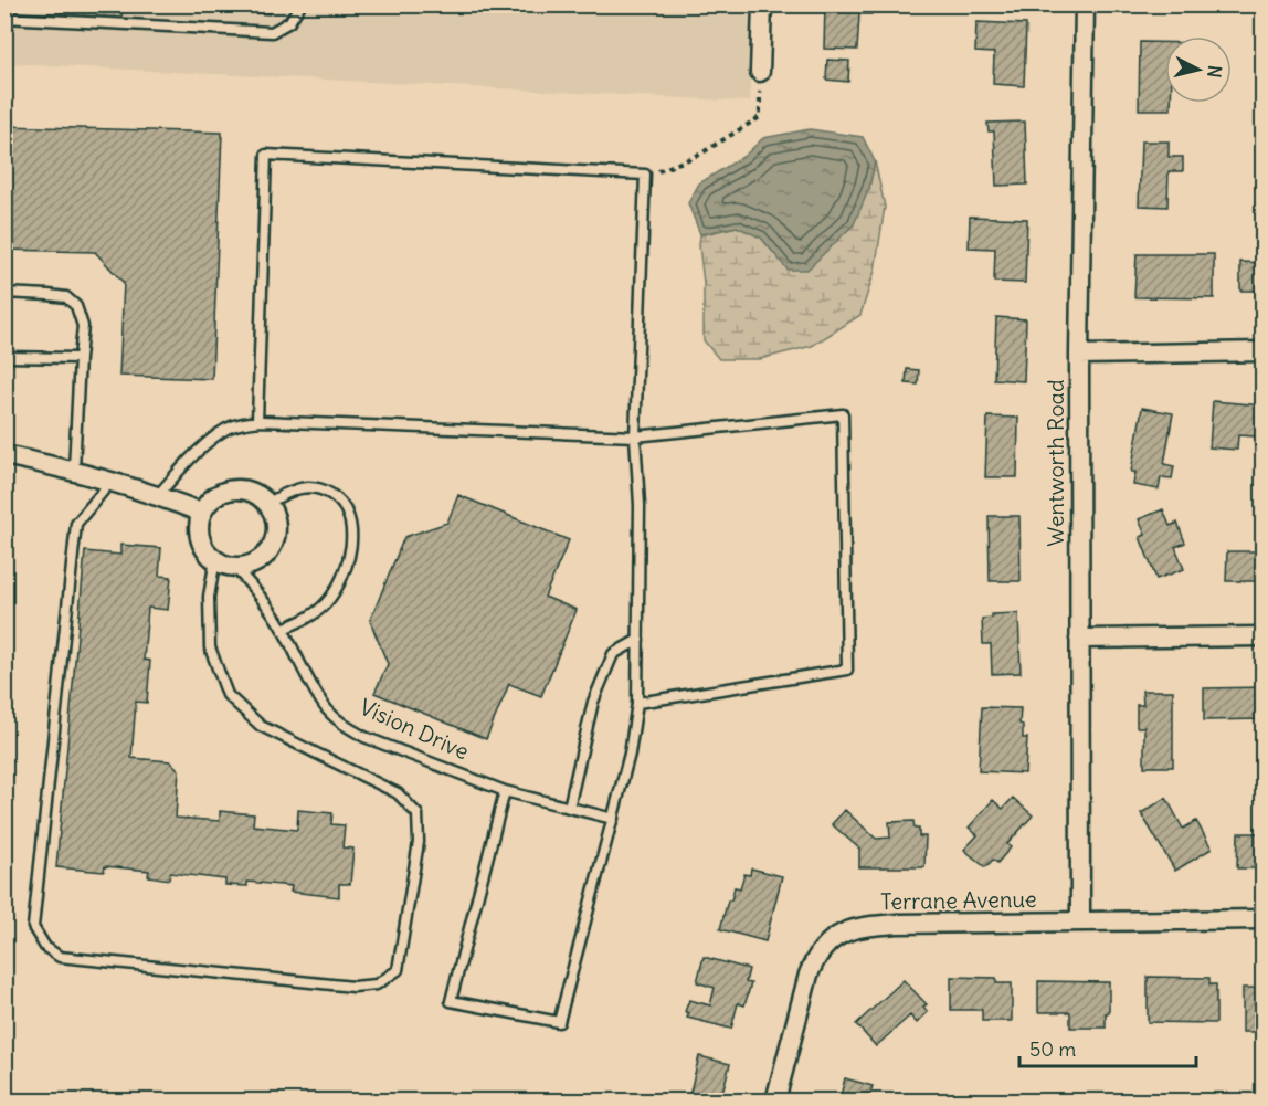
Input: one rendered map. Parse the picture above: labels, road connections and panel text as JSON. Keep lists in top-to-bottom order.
{
  "streets": {
    "street": ["Wentworth Road", "Vision Drive", "Terrane Avenue"]
  },
  "crossings": [
    ["Wentworth Road", "Terrane Avenue"]
  ],
  "scale_bar": "50 m",
  "north": "right"
}
